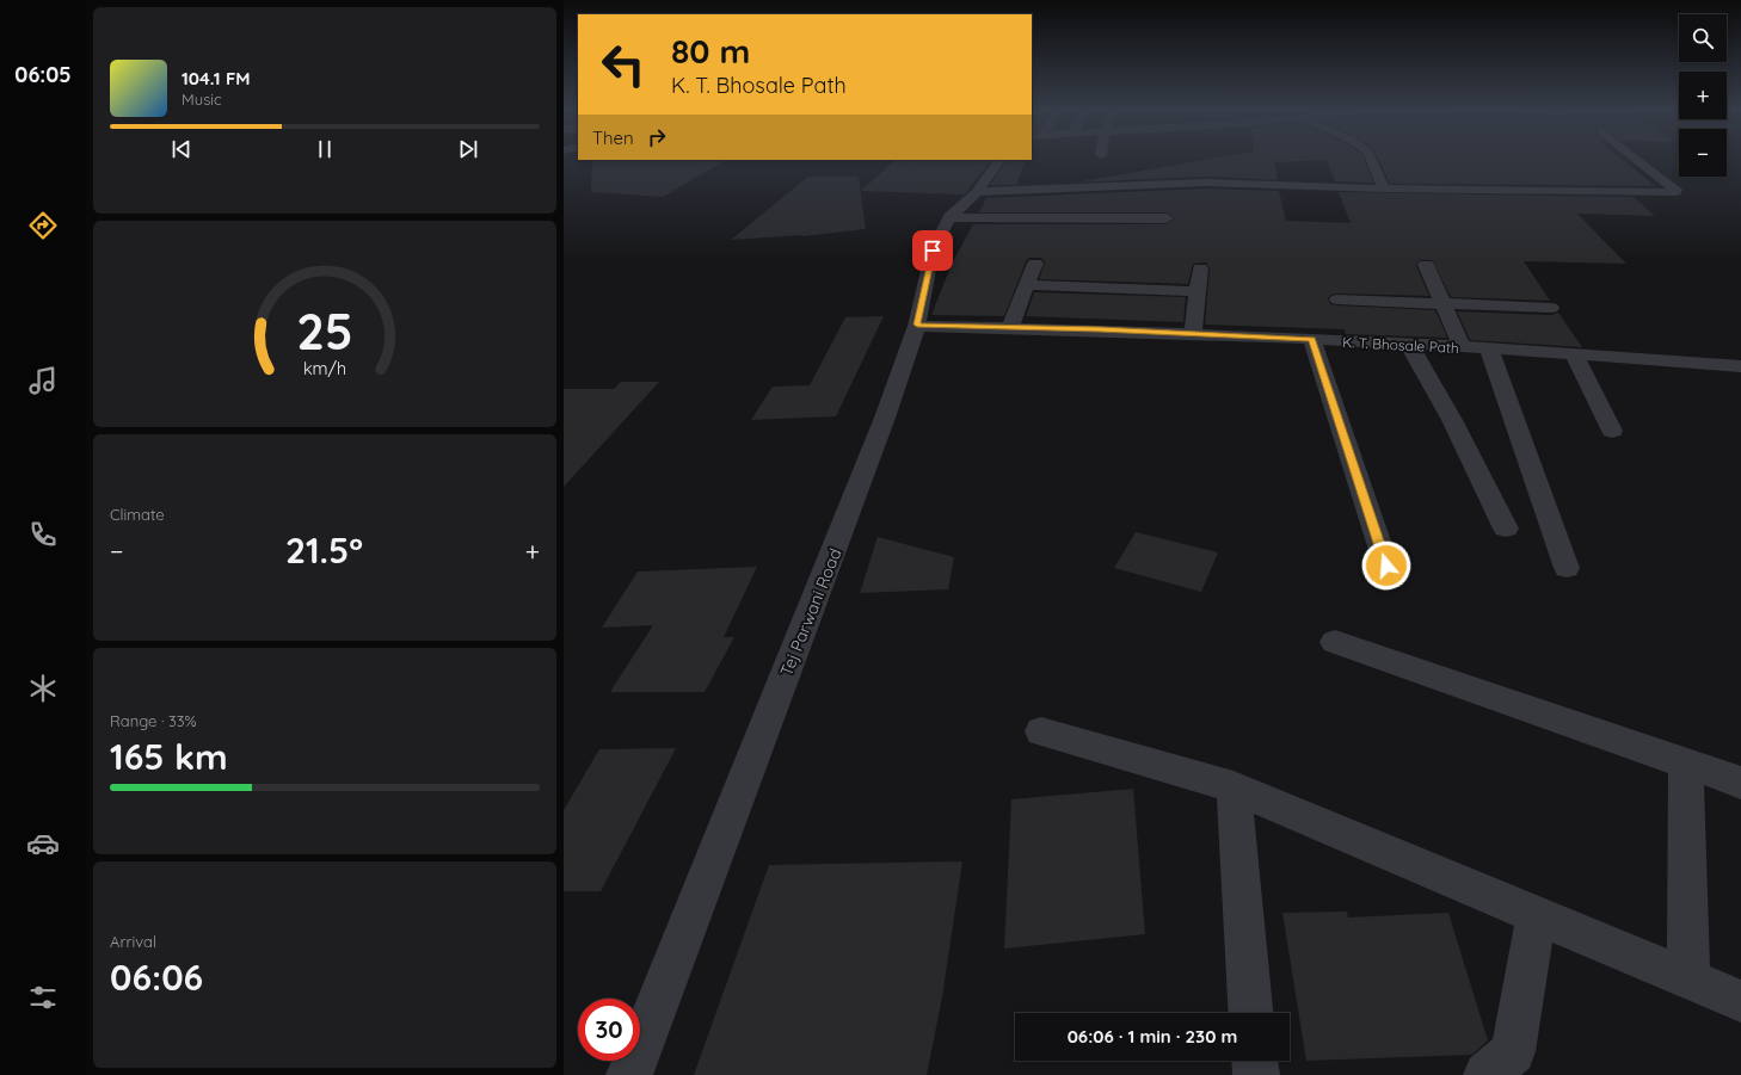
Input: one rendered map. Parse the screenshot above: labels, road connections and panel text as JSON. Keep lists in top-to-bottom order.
{
  "streets": {
    "street": ["K. T. Bhosale Path", "Tej Parwani Road"]
  },
  "crossings": [
    ["K. T. Bhosale Path", "Tej Parwani Road"]
  ],
  "page": {
    "tabs": "06:05",
    "map_buttons": ["+", "−"],
    "turn": ["80 m", "K. T. Bhosale Path"],
    "song": ["104.1 FM", "Music"],
    "then": "Then",
    "tile": [
      "Climate",
      ["Range · 33%", "165 km"],
      ["Arrival", "06:06"]
    ],
    "heat": ["−", "21.5°", "+"],
    "limit": "30",
    "trip": "06:06 · 1 min · 230 m",
    "gauge": ["25", "km/h"]
  }
}
